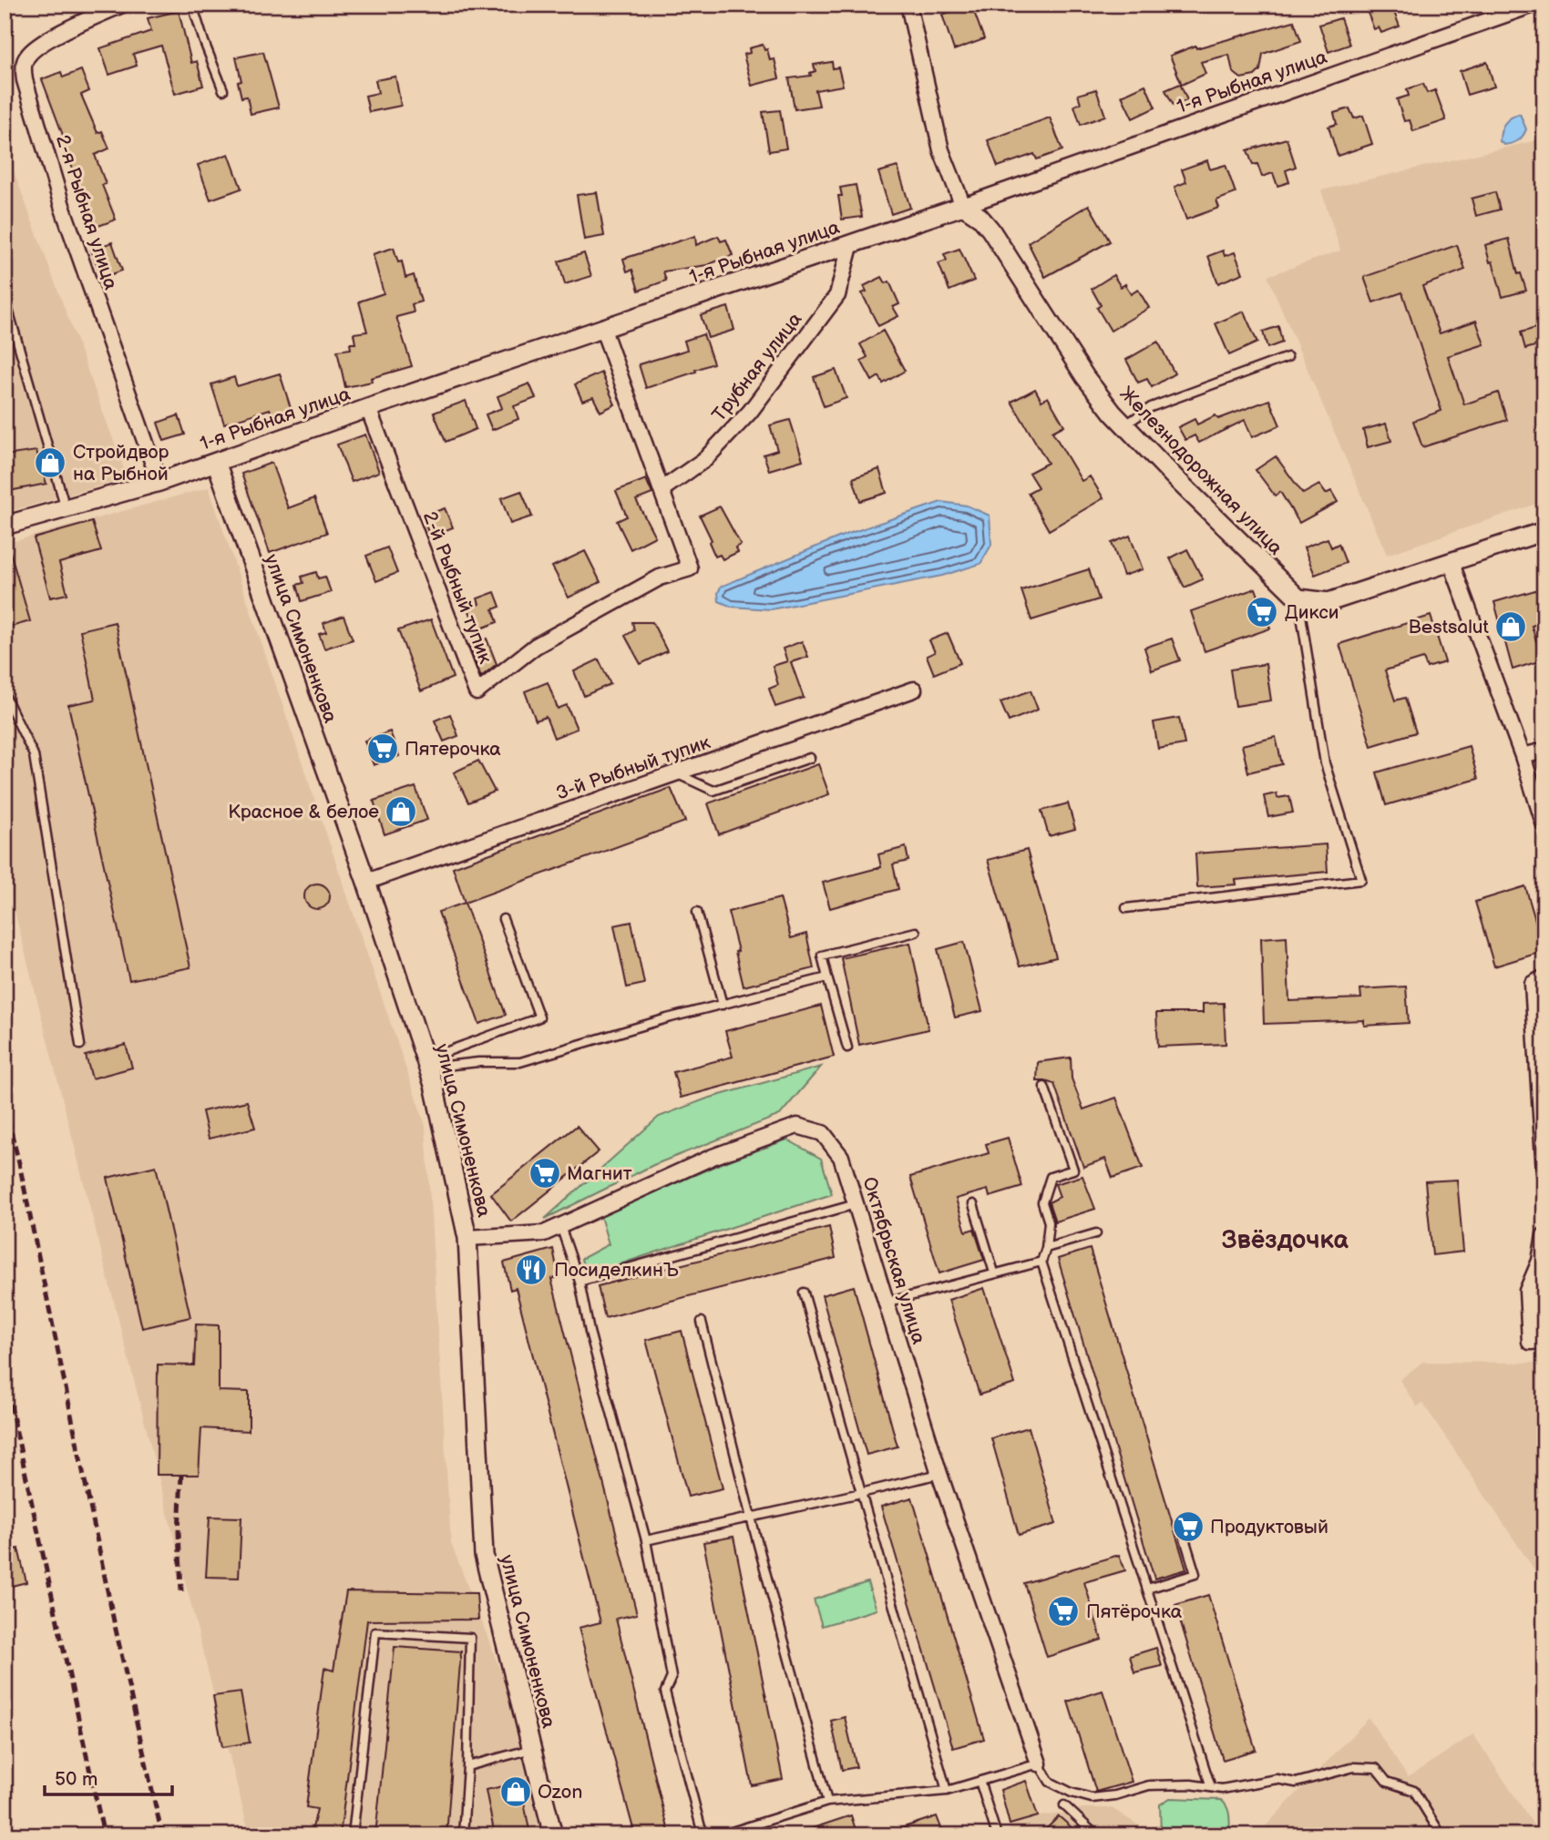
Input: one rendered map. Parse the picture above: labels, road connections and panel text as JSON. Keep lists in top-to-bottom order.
{
  "streets": {
    "street": [
      "1-я Рыбная улица",
      "2-я Рыбная улица",
      "Трубная улица",
      "Железнодорожная улица",
      "2-й Рыбный тупик",
      "улица Симоненкова",
      "3-й Рыбный тупик",
      "Октябрьская улица"
    ]
  },
  "crossings": [
    ["1-я Рыбная улица", "2-я Рыбная улица"],
    ["1-я Рыбная улица", "Трубная улица"],
    ["1-я Рыбная улица", "Железнодорожная улица"],
    ["1-я Рыбная улица", "2-й Рыбный тупик"],
    ["1-я Рыбная улица", "улица Симоненкова"],
    ["Трубная улица", "2-й Рыбный тупик"],
    ["улица Симоненкова", "3-й Рыбный тупик"],
    ["улица Симоненкова", "Октябрьская улица"]
  ],
  "districts": ["Звёздочка"],
  "places": {
    "shop": [
      "Стройдвор на Рыбной",
      "Bestsalut",
      "Красное & белое",
      "Ozon"
    ],
    "supermarket": [
      "Дикси",
      "Пятерочка",
      "Магнит",
      "Продуктовый",
      "Пятёрочка"
    ],
    "restaurant": ["ПосиделкинЪ"]
  },
  "scale_bar": "50 m"
}
